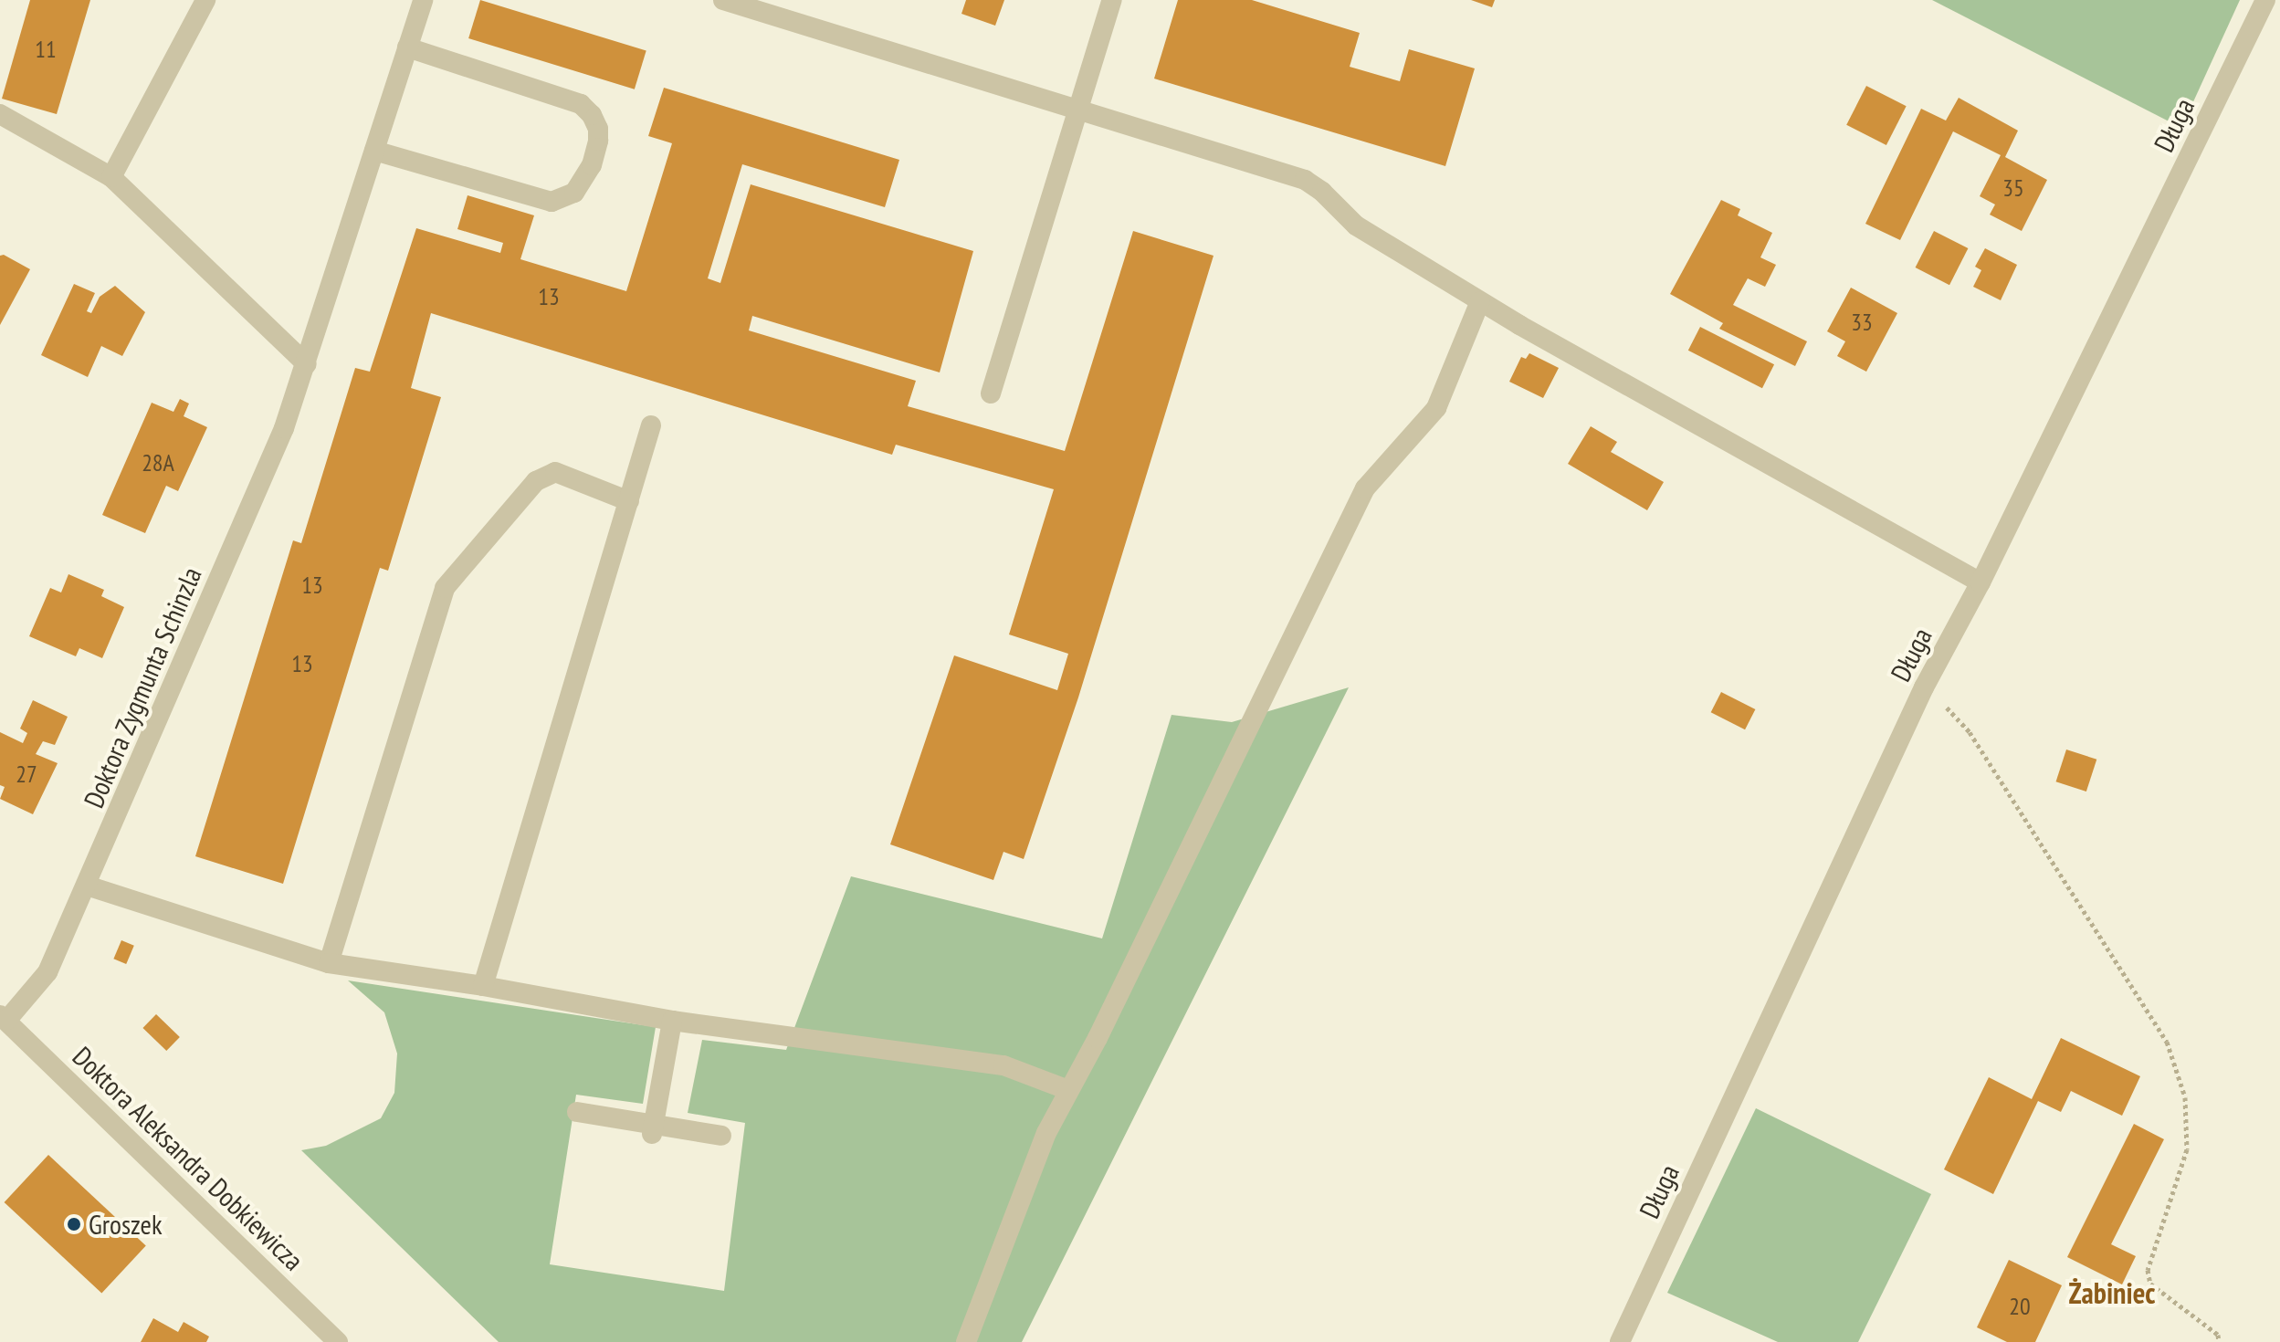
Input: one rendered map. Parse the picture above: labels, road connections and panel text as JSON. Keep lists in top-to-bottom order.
{
  "streets": {
    "street": ["Długa", "Doktora Zygmunta Schinzla", "Doktora Aleksandra Dobkiewicza"]
  },
  "crossings": [
    ["Doktora Zygmunta Schinzla", "Doktora Aleksandra Dobkiewicza"]
  ],
  "districts": ["Żabiniec"],
  "places": ["Groszek"],
  "house_numbers": [
    "11",
    "35",
    "13",
    "33",
    "28A",
    "13",
    "13",
    "27",
    "20"
  ]
}
